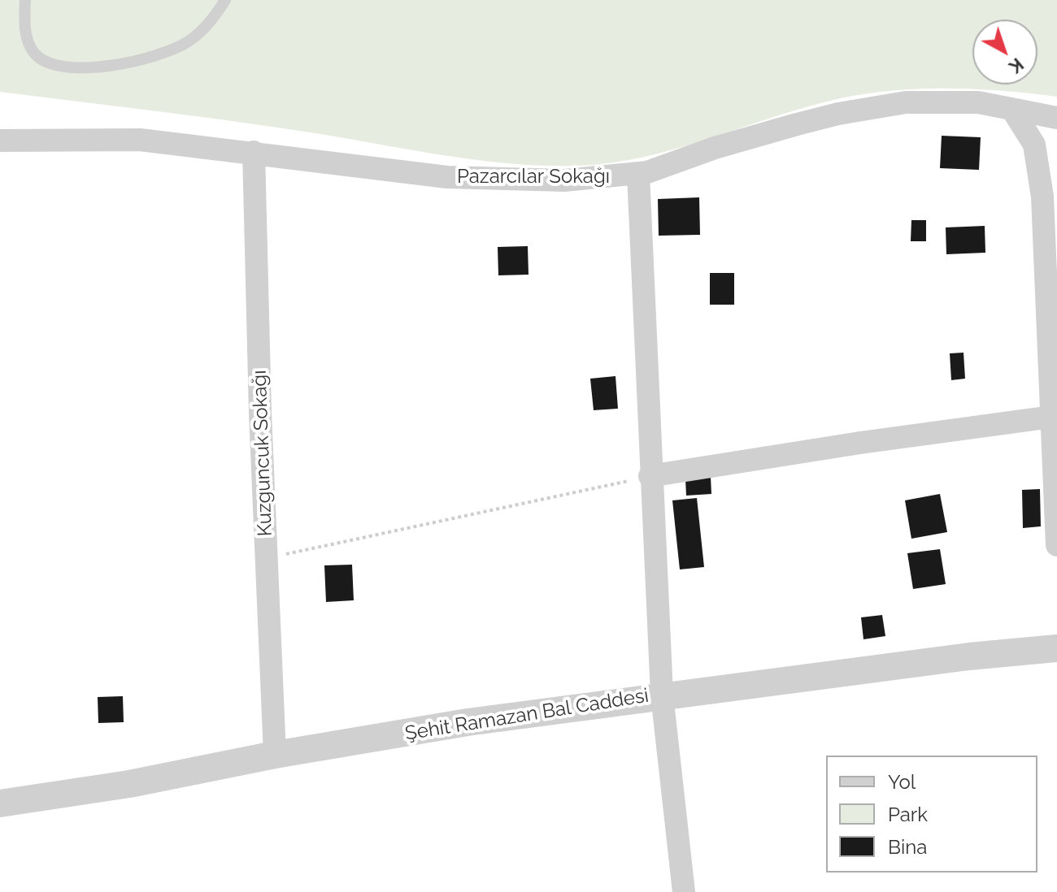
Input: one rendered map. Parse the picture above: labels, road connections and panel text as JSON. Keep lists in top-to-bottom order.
{
  "streets": {
    "street": ["Pazarcılar Sokağı", "Kuzguncuk Sokağı", "Şehit Ramazan Bal Caddesi"]
  },
  "crossings": [
    ["Pazarcılar Sokağı", "Kuzguncuk Sokağı"],
    ["Kuzguncuk Sokağı", "Şehit Ramazan Bal Caddesi"]
  ],
  "legend": ["Yol", "Park", "Bina"],
  "north": "bottom right"
}
